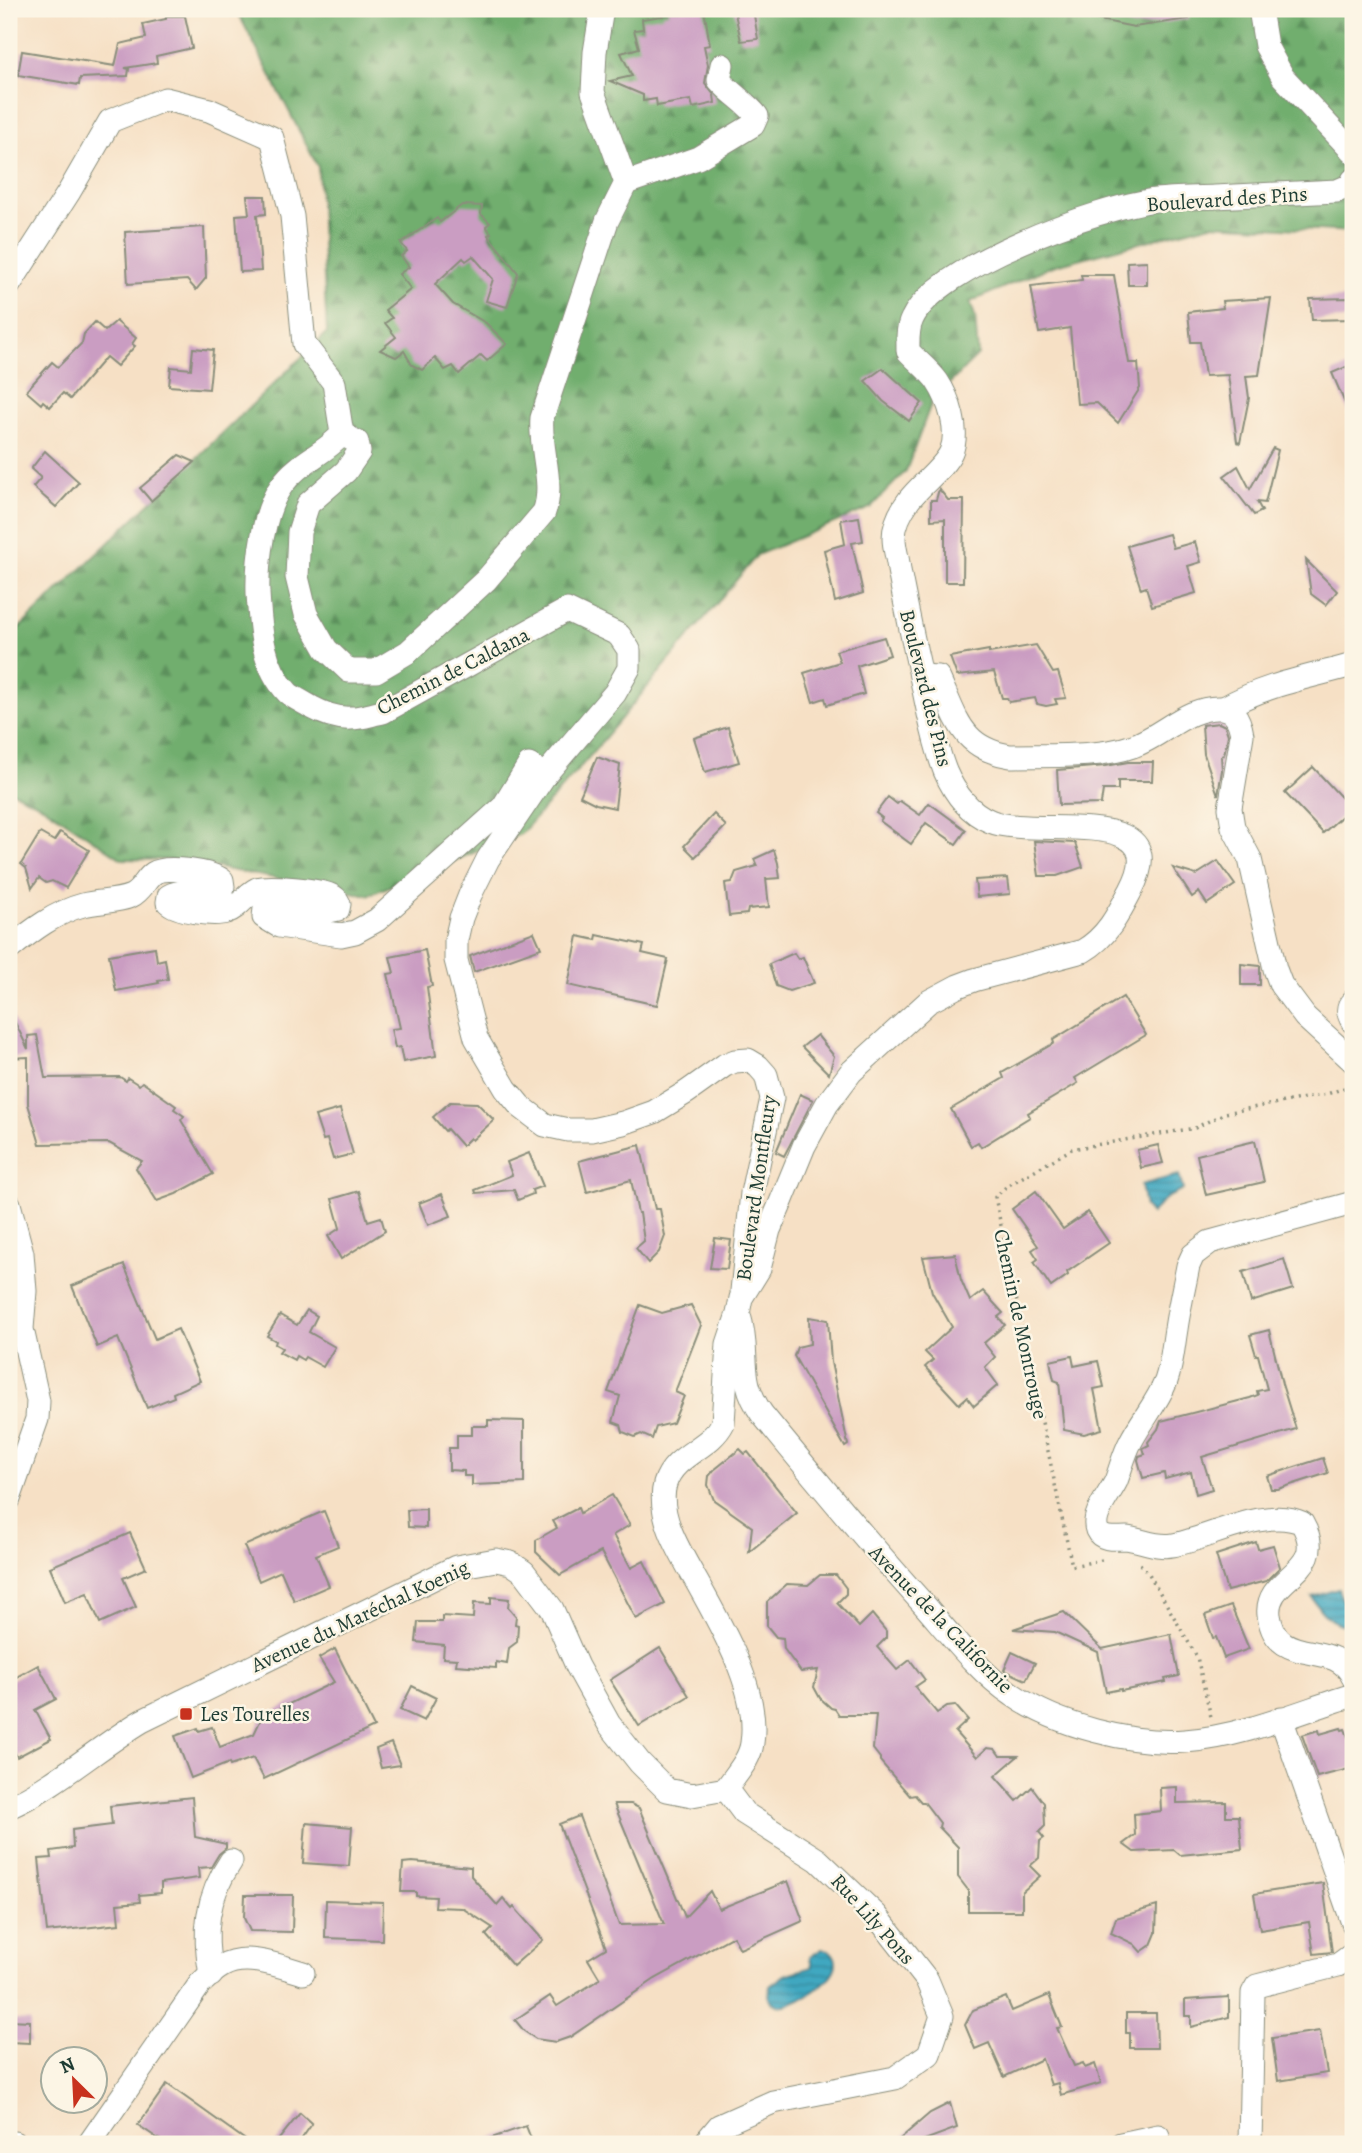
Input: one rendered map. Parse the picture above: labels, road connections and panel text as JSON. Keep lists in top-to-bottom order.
{
  "streets": {
    "street": [
      "Boulevard des Pins",
      "Chemin de Caldana",
      "Boulevard Montfleury",
      "Avenue du Maréchal Koenig",
      "Avenue de la Californie",
      "Rue Lily Pons"
    ],
    "path": ["Chemin de Montrouge"]
  },
  "crossings": [
    ["Boulevard des Pins", "Boulevard Montfleury"],
    ["Boulevard des Pins", "Avenue de la Californie"],
    ["Chemin de Caldana", "Boulevard Montfleury"],
    ["Boulevard Montfleury", "Avenue de la Californie"],
    ["Avenue du Maréchal Koenig", "Rue Lily Pons"]
  ],
  "places": {
    "transit": ["Les Tourelles"]
  },
  "north": "top left"
}
